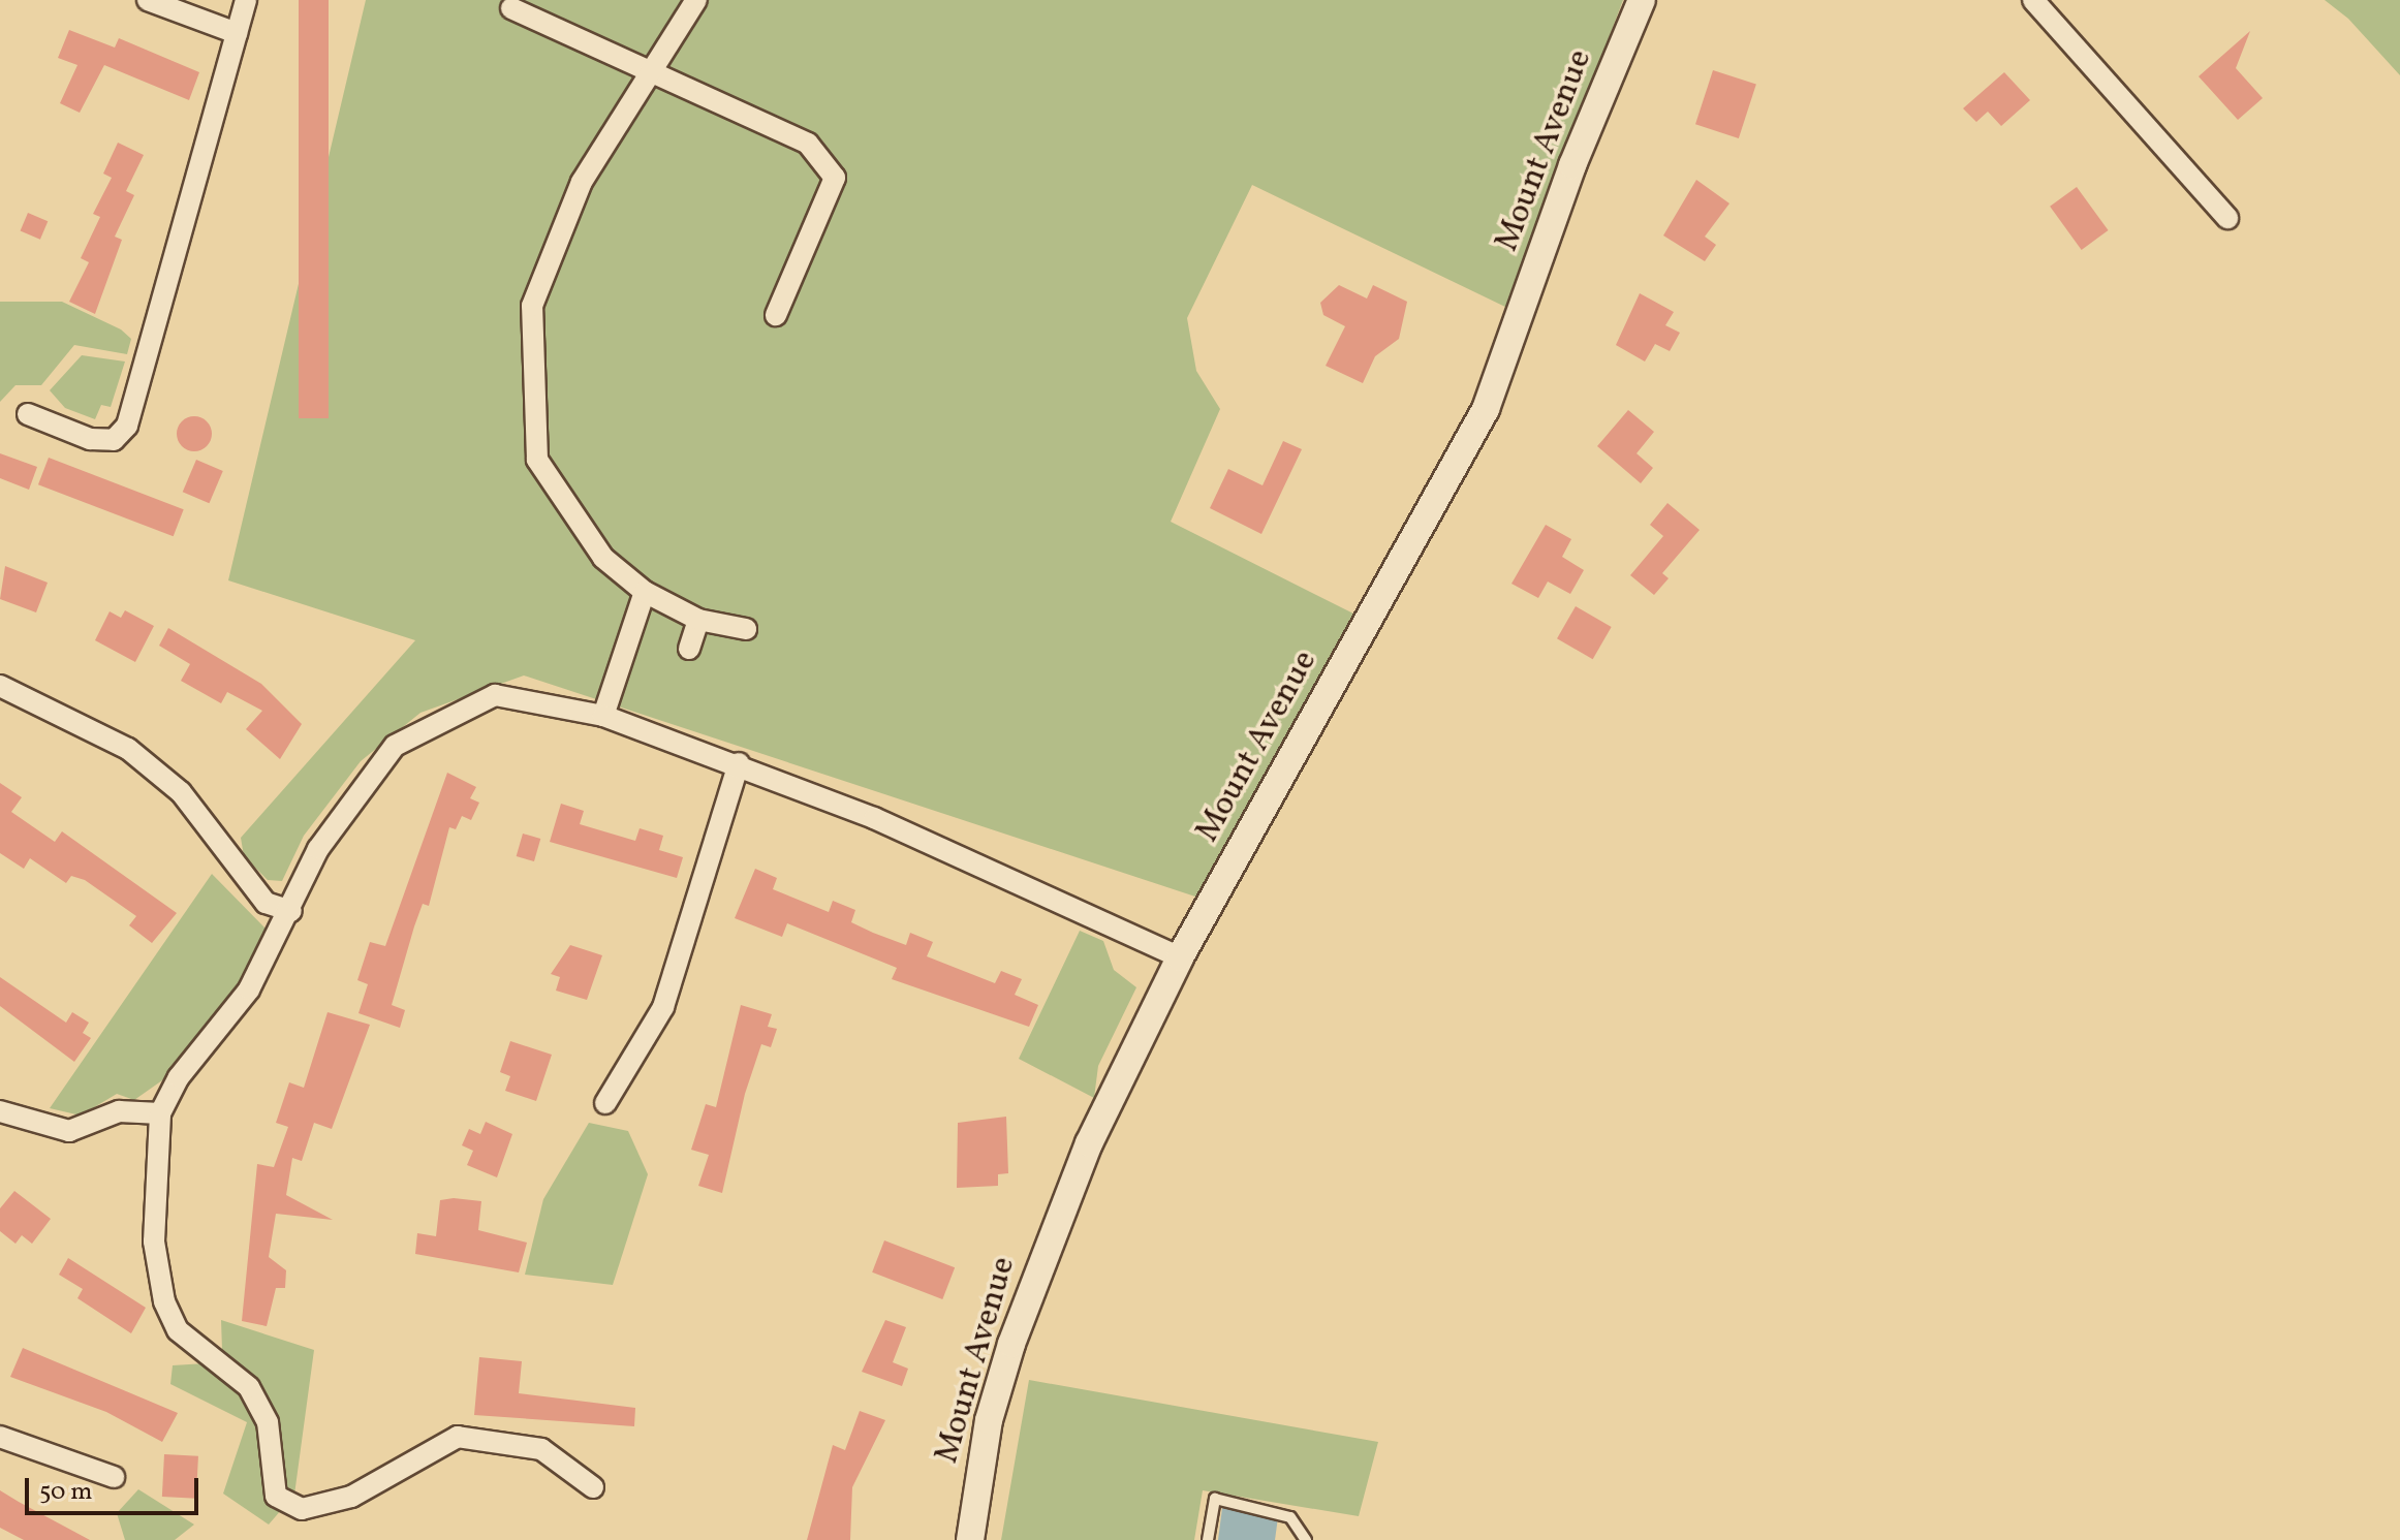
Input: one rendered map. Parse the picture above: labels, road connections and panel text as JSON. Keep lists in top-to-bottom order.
{
  "streets": {
    "street": ["Mount Avenue"]
  },
  "scale_bar": "50 m"
}
